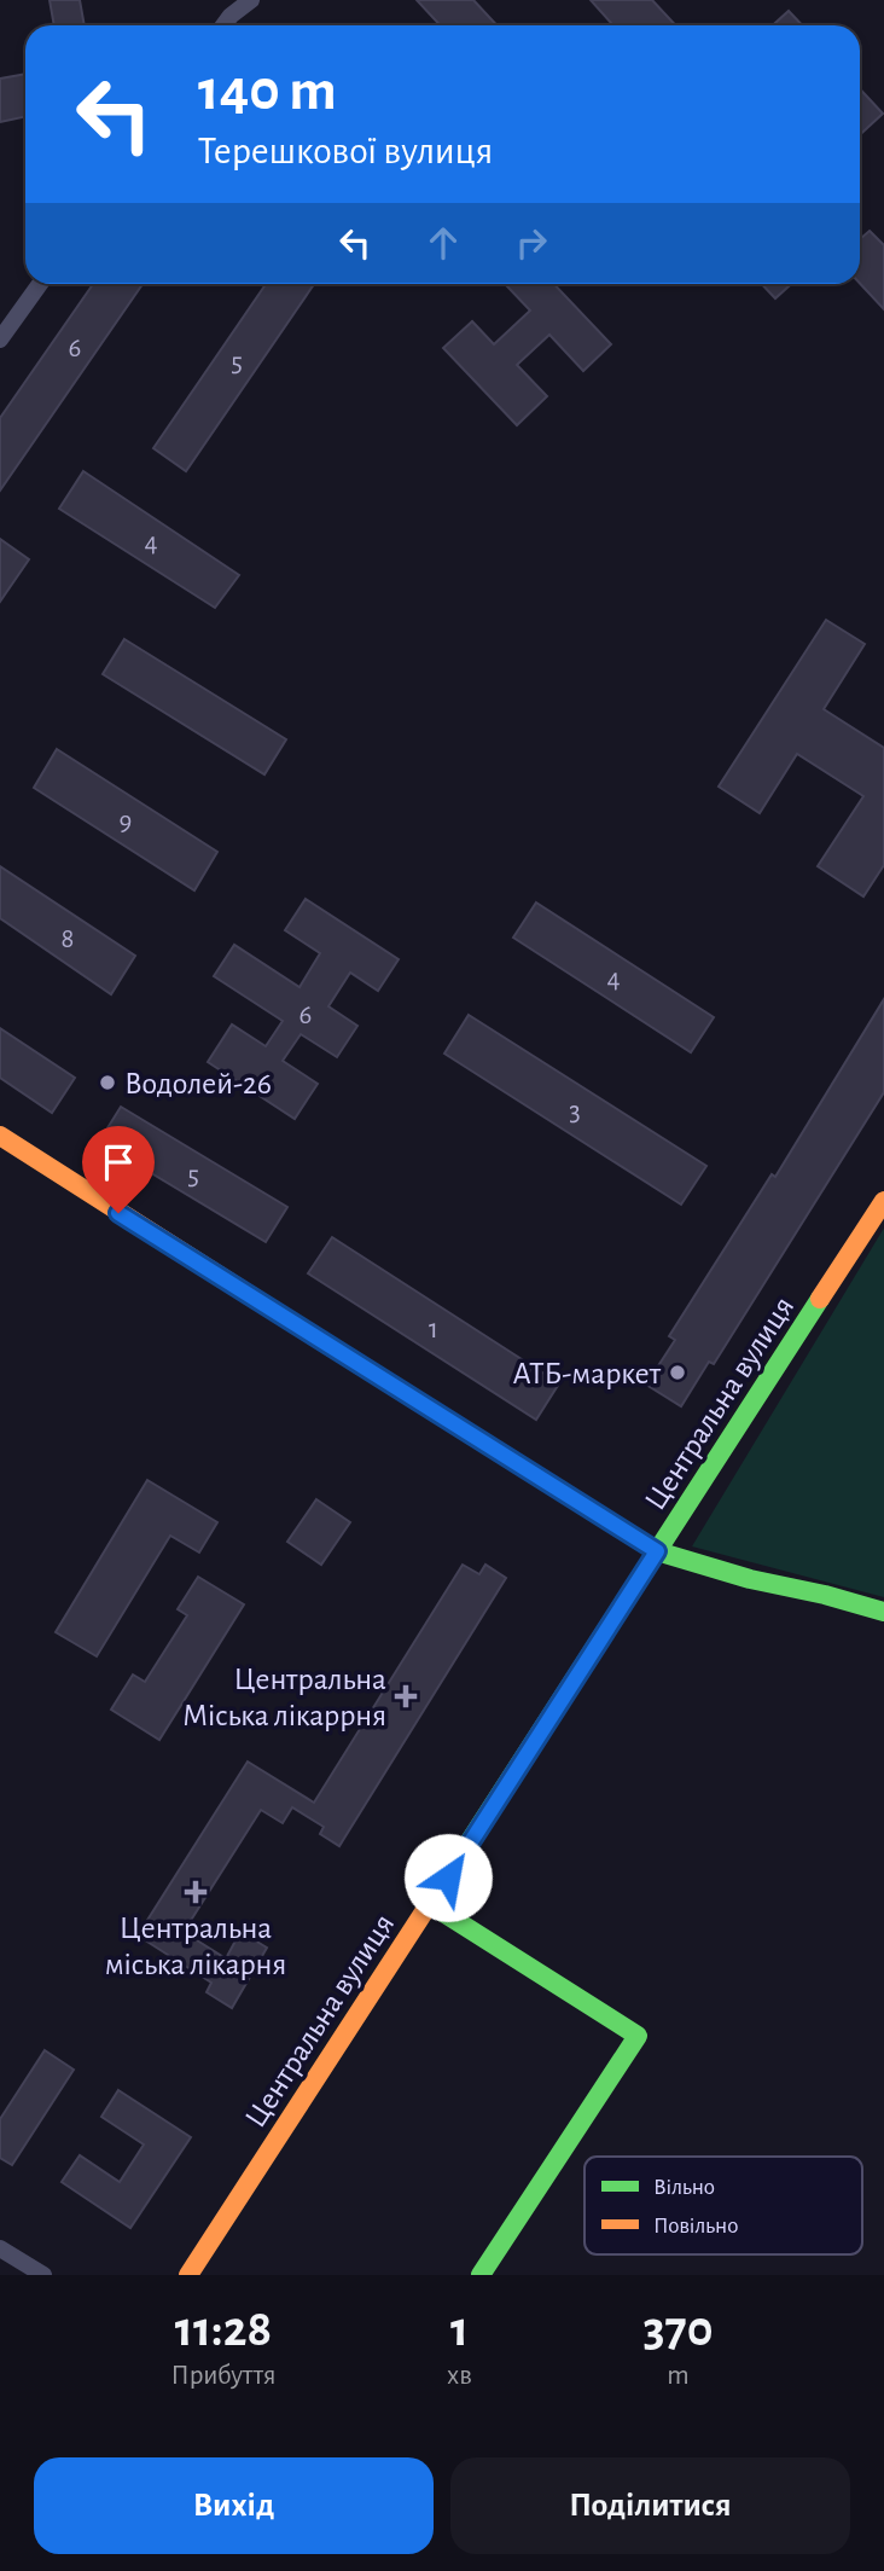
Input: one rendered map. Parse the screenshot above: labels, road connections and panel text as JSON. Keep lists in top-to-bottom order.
{
  "streets": {
    "street": ["Центральна вулиця"]
  },
  "places": {
    "other": ["Водолей-26", "АТБ-маркет"],
    "health": ["Центральна Міська лікаррня", "Центральна міська лікарня"]
  },
  "house_numbers": [
    "6",
    "5",
    "4",
    "9",
    "8",
    "4",
    "6",
    "3",
    "5",
    "1"
  ],
  "legend": ["Вільно", "Повільно"],
  "page": {
    "turn": ["140 m", "Терешкової вулиця"],
    "eta": [
      "11:28",
      "Прибуття",
      "1",
      "хв",
      "370",
      "m"
    ],
    "buttons": ["Вихід", "Поділитися"]
  }
}
